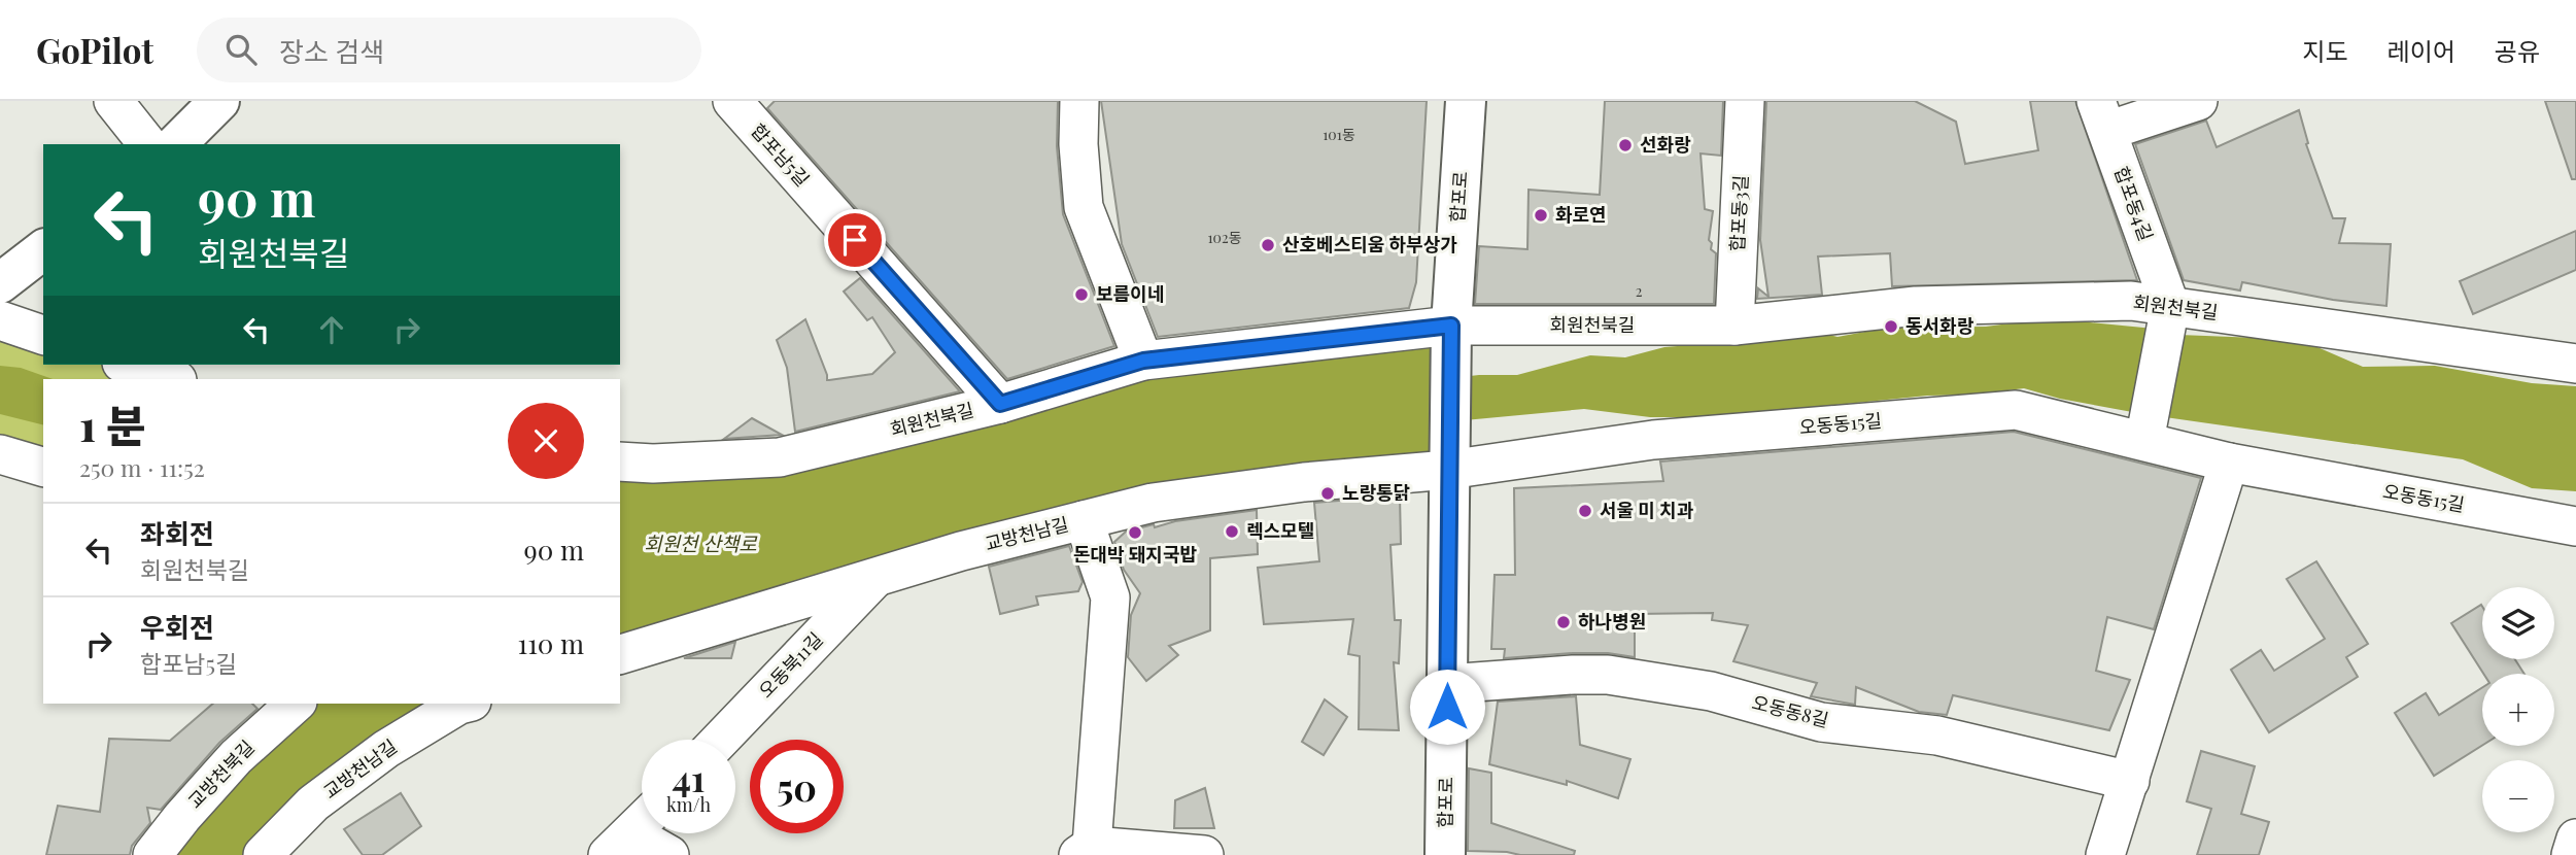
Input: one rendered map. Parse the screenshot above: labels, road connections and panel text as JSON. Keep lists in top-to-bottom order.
{
  "streets": {
    "main road": ["합포로"],
    "street": [
      "합포남5길",
      "합포동4길",
      "합포동3길",
      "회원천북길",
      "오동동15길",
      "교방천남길",
      "오동북11길",
      "오동동8길",
      "교방천북길"
    ]
  },
  "crossings": [
    ["합포남5길", "회원천북길"],
    ["합포로", "회원천북길"],
    ["합포로", "오동동15길"],
    ["합포로", "교방천남길"],
    ["합포로", "오동동8길"],
    ["합포동4길", "회원천북길"],
    ["합포동3길", "회원천북길"],
    ["오동동15길", "교방천남길"],
    ["교방천남길", "오동북11길"]
  ],
  "water": ["회원천 산책로"],
  "places": [
    "선화랑",
    "화로연",
    "산호베스티움 하부상가",
    "보름이네",
    "동서화랑",
    "노랑통닭",
    "서울 미 치과",
    "렉스모텔",
    "돈대박 돼지국밥",
    "하나병원"
  ],
  "house_numbers": ["101동", "102동", "2"],
  "page": {
    "header": "GoPilot",
    "search": "장소 검색",
    "nav": ["지도", "레이어", "공유"],
    "turn": ["90 m", "회원천북길"],
    "heading": ["1 분", "250 m · 11:52"],
    "list": [
      {
        "name": "좌회전",
        "note": "회원천북길",
        "value": "90 m"
      },
      {
        "name": "우회전",
        "note": "합포남5길",
        "value": "110 m"
      }
    ],
    "map_buttons": ["+", "−"],
    "speed": "41 km/h",
    "limit": "50"
  }
}
